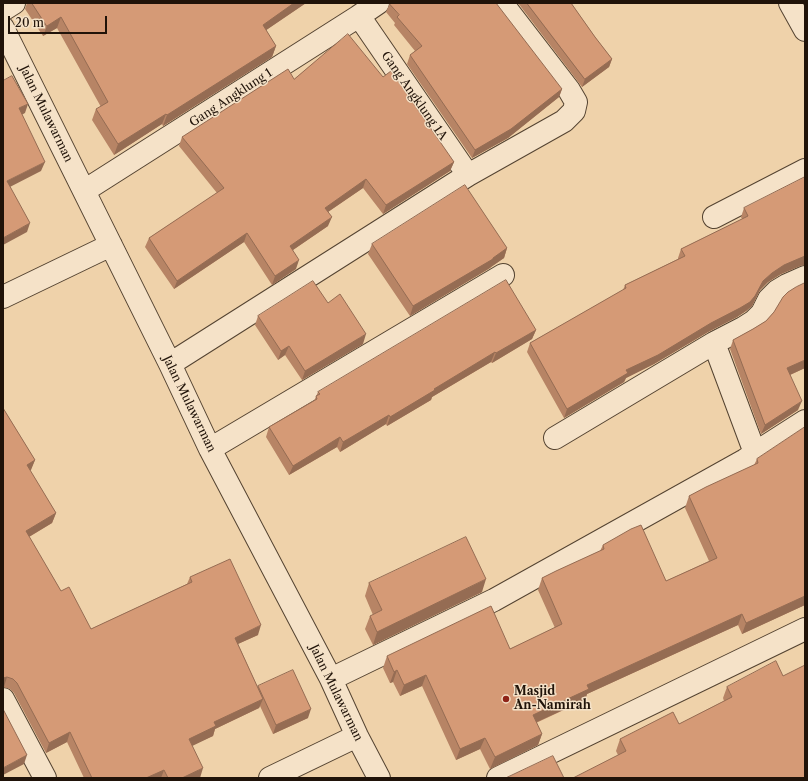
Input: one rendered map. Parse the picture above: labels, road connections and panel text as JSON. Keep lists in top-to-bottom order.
{
  "streets": {
    "street": ["Gang Angklung 1A", "Gang Angklung 1", "Jalan Mulawarman"]
  },
  "crossings": [
    ["Gang Angklung 1A", "Gang Angklung 1"],
    ["Gang Angklung 1", "Jalan Mulawarman"]
  ],
  "places": ["Masjid An-Namirah"],
  "scale_bar": "20 m"
}
